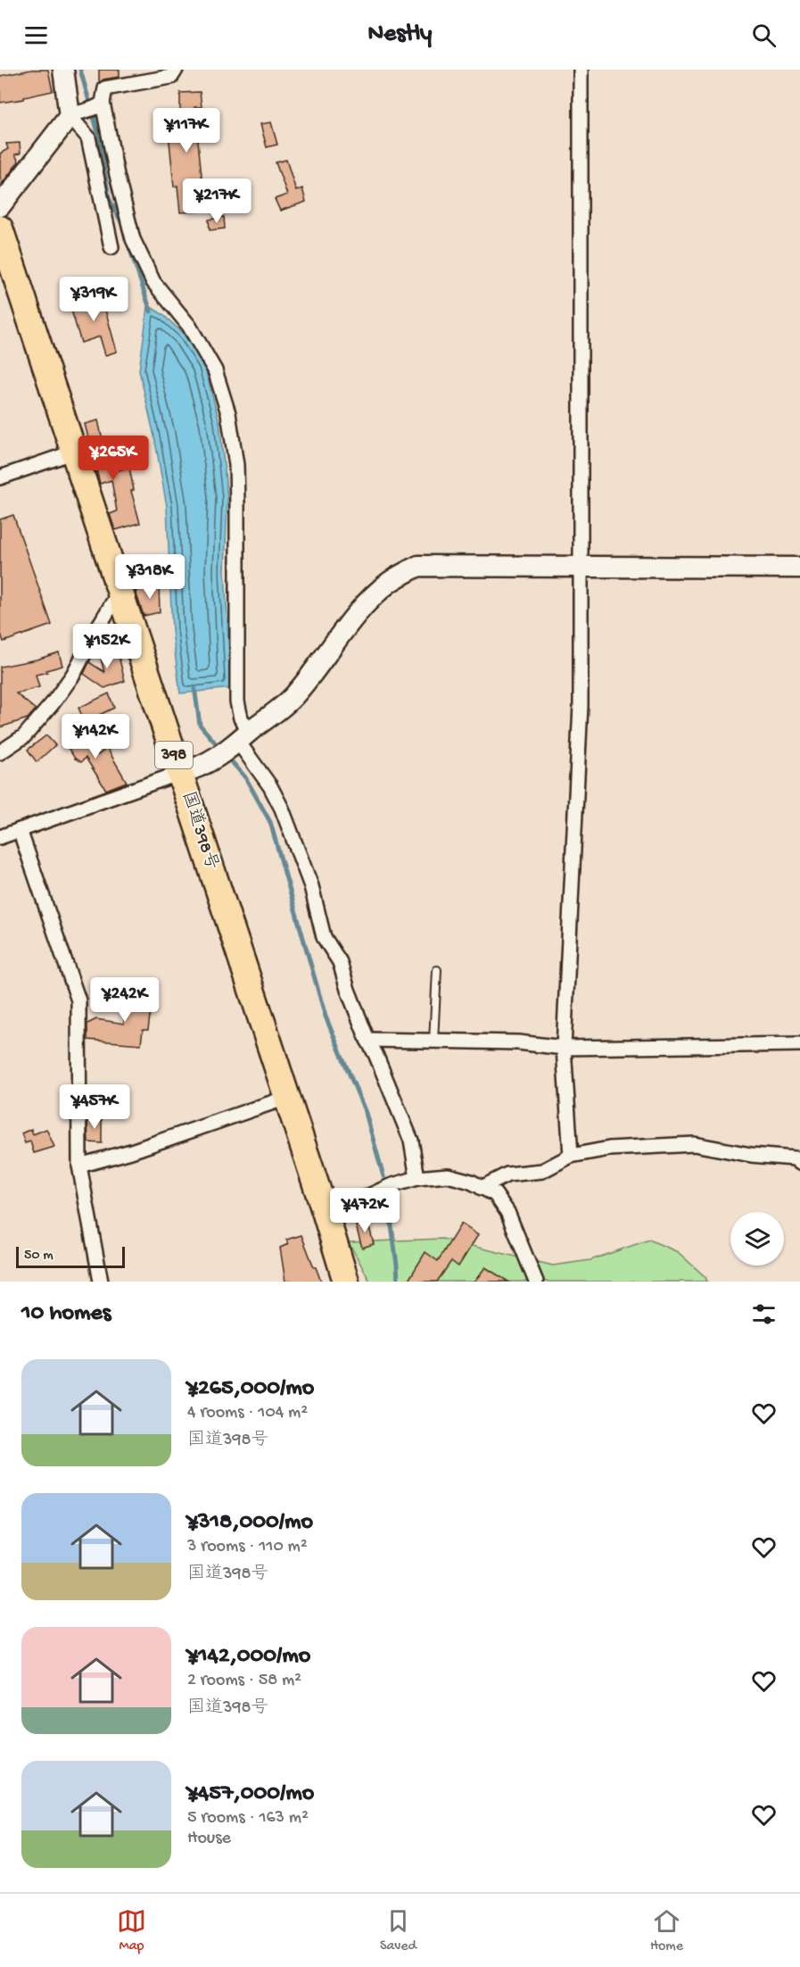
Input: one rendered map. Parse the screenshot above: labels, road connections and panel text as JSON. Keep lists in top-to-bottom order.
{
  "streets": {
    "highway": ["398", "国道398号"]
  },
  "scale_bar": "50 m",
  "page": {
    "header": "Nestly",
    "price": [
      "¥117K",
      "¥217K",
      "¥319K",
      "¥265K",
      "¥318K",
      "¥152K",
      "¥142K",
      "¥242K",
      "¥457K",
      "¥472K"
    ],
    "scale": "50 m",
    "heading": "10 homes",
    "list": [
      {
        "name": "¥265,000/mo",
        "note": "4 rooms · 104 m² · 国道398号"
      },
      {
        "name": "¥318,000/mo",
        "note": "3 rooms · 110 m² · 国道398号"
      },
      {
        "name": "¥142,000/mo",
        "note": "2 rooms · 58 m² · 国道398号"
      },
      {
        "name": "¥457,000/mo",
        "note": "5 rooms · 163 m² · House"
      }
    ],
    "tabs": ["Map", "Saved", "Home"]
  }
}
